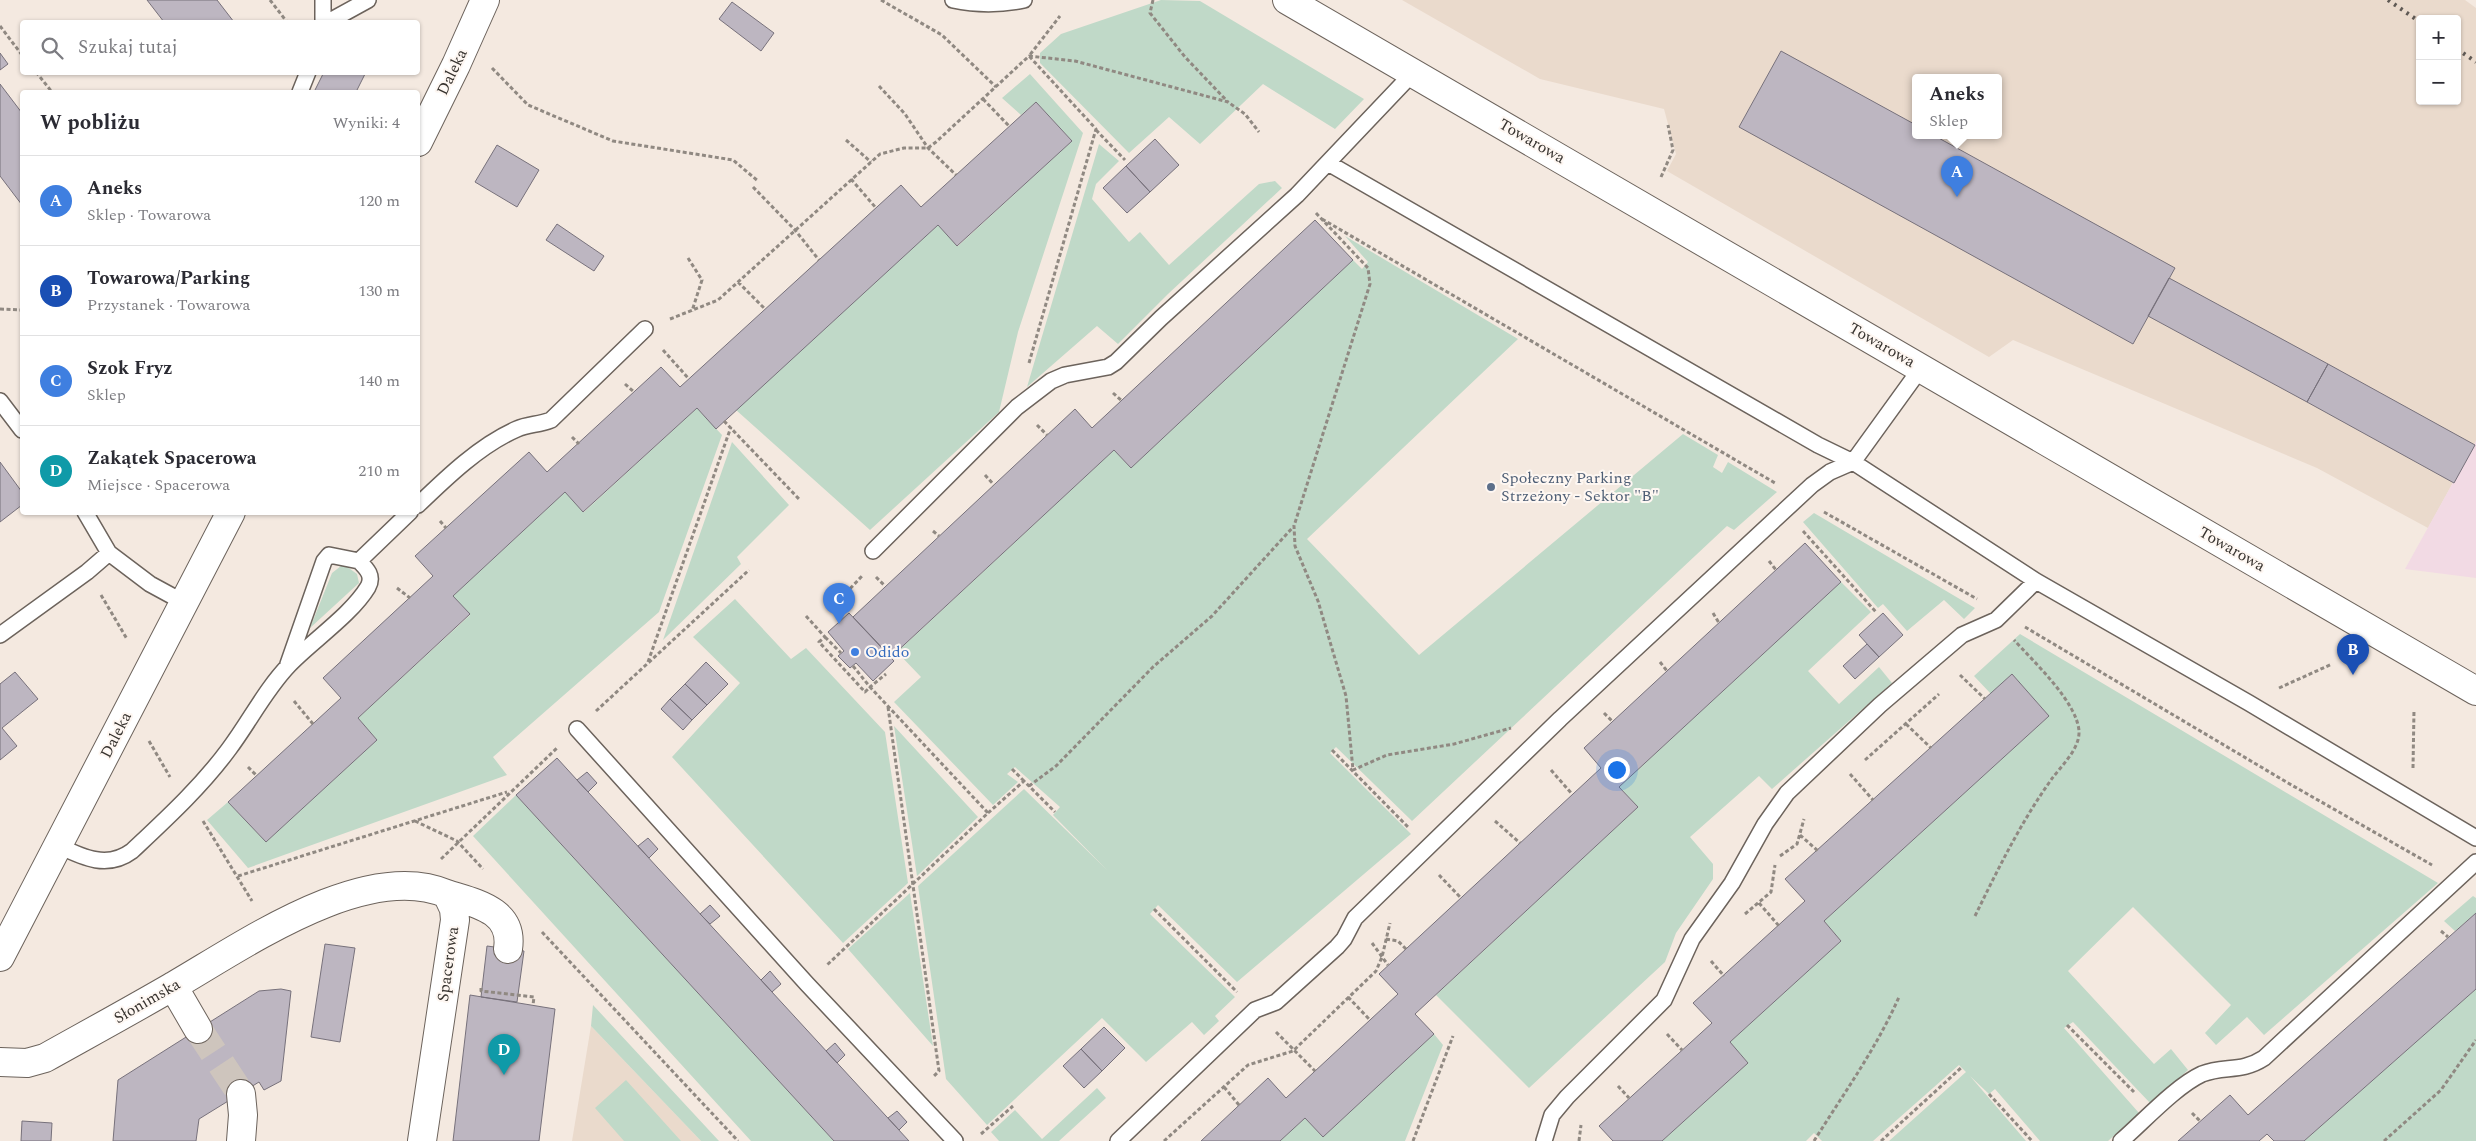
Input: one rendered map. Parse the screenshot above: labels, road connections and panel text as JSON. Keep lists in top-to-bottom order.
{
  "streets": {
    "street": [
      "Daleka",
      "Towarowa",
      "Spacerowa",
      "Słonimska"
    ]
  },
  "crossings": [
    ["Spacerowa", "Słonimska"]
  ],
  "places": ["Społeczny Parking Strzeżony - Sektor \"B\"", "Odido"],
  "page": {
    "map_buttons": ["+", "−"],
    "search": "Szukaj tutaj",
    "popup": ["Aneks", "Sklep"],
    "heading": ["W pobliżu", "Wyniki: 4"],
    "list": [
      {
        "mark": "A",
        "name": "Aneks",
        "note": "Sklep · Towarowa",
        "value": "120 m"
      },
      {
        "mark": "B",
        "name": "Towarowa/Parking",
        "note": "Przystanek · Towarowa",
        "value": "130 m"
      },
      {
        "mark": "C",
        "name": "Szok Fryz",
        "note": "Sklep",
        "value": "140 m"
      },
      {
        "mark": "D",
        "name": "Zakątek Spacerowa",
        "note": "Miejsce · Spacerowa",
        "value": "210 m"
      }
    ],
    "pins": [
      "A",
      "C",
      "B",
      "D"
    ]
  }
}
